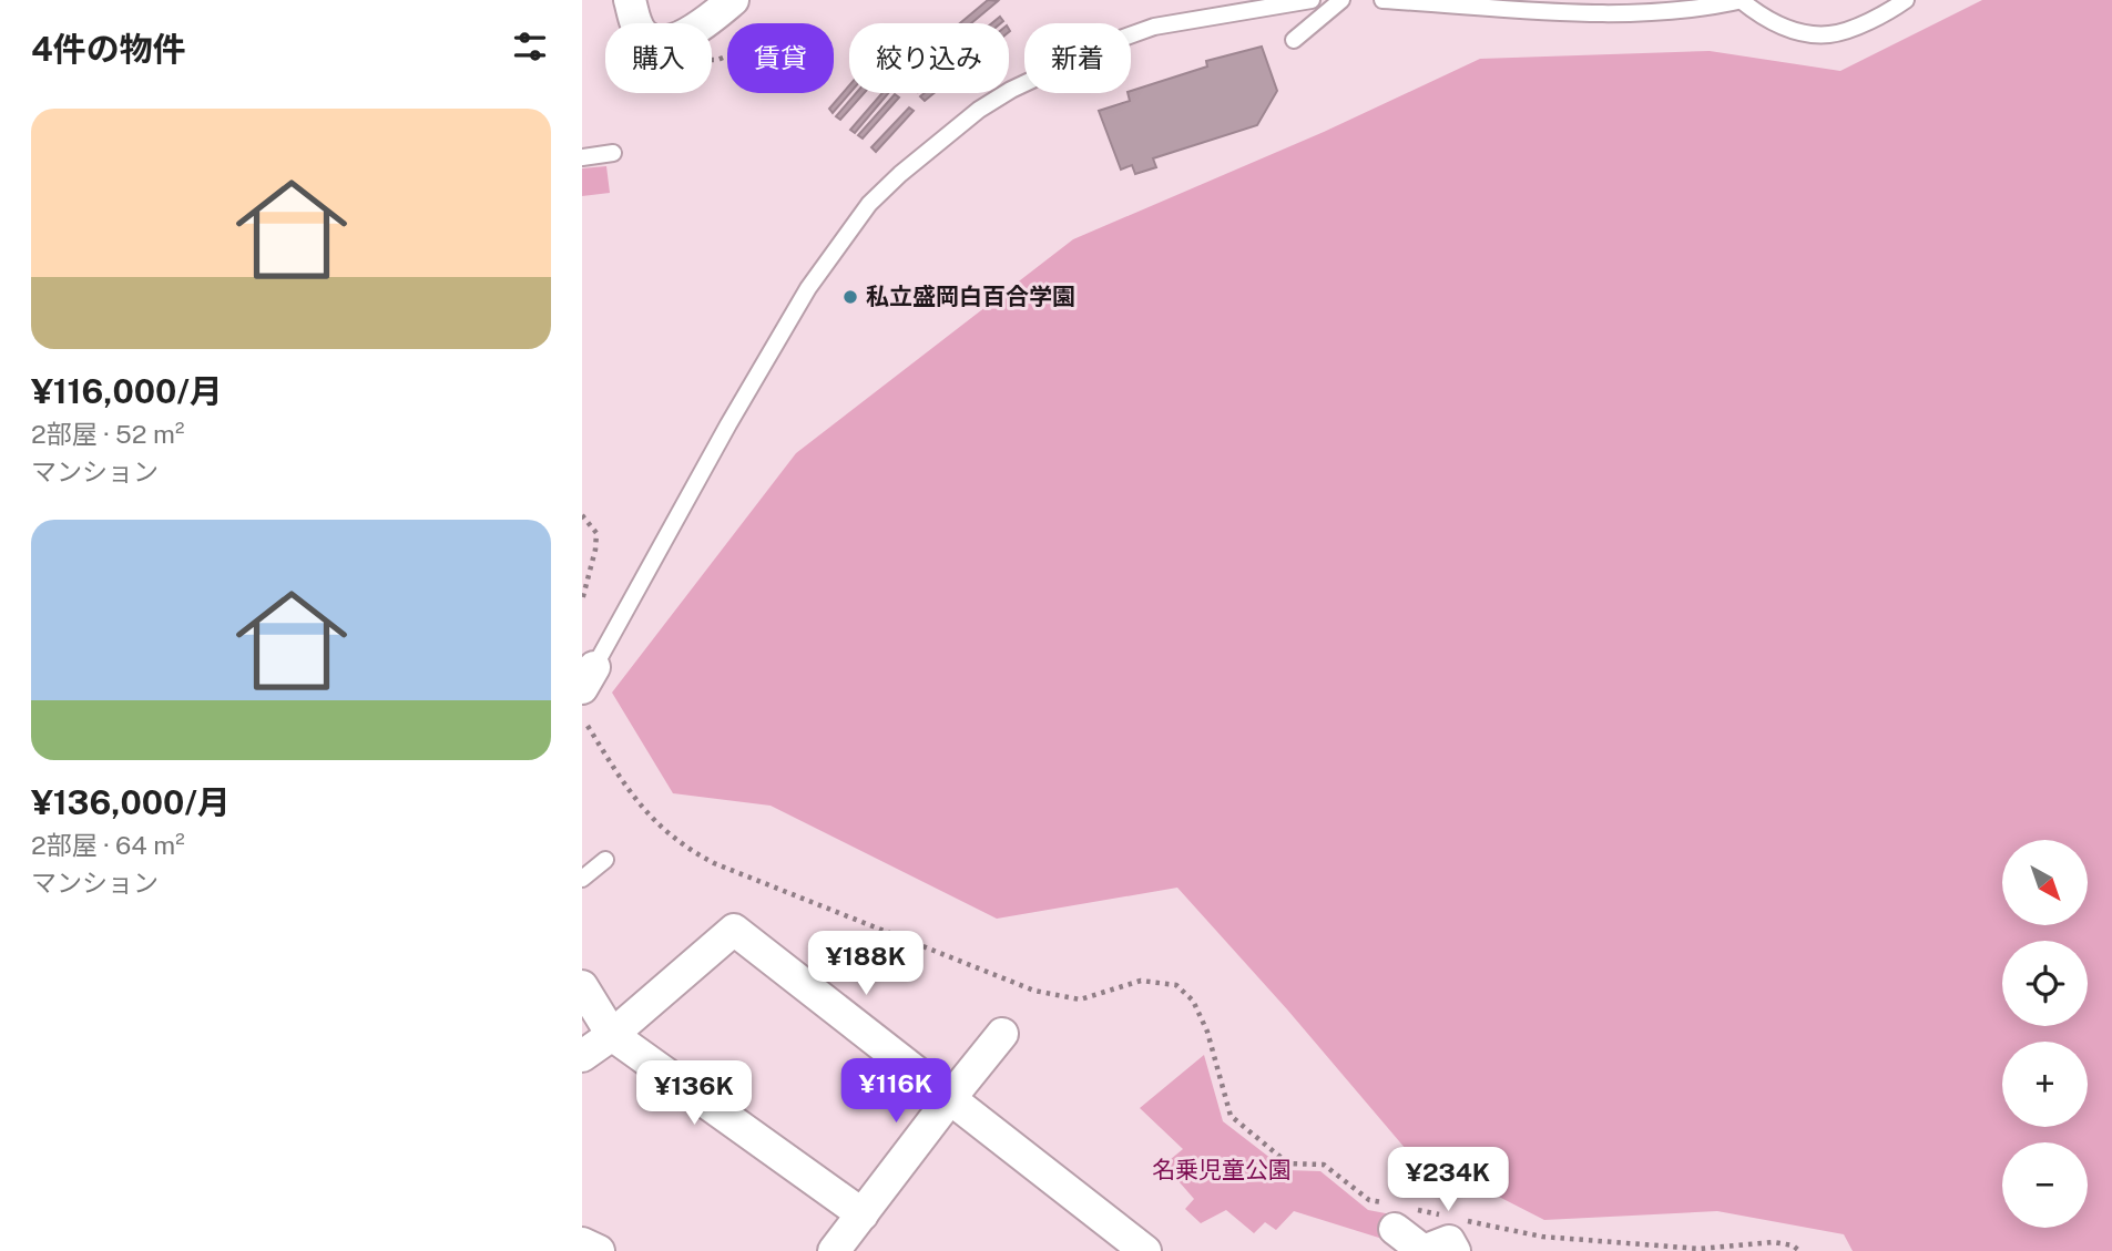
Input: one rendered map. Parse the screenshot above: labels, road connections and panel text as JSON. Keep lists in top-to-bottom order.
{
  "parks": ["名乗児童公園"],
  "places": ["私立盛岡白百合学園"],
  "north": "bottom right",
  "page": {
    "heading": "4件の物件",
    "chip": [
      "購入",
      "賃貸",
      "絞り込み",
      "新着"
    ],
    "list": [
      {
        "name": "¥116,000/月",
        "note": "2部屋 · 52 m² · マンション"
      },
      {
        "name": "¥136,000/月",
        "note": "2部屋 · 64 m² · マンション"
      }
    ],
    "map_buttons": ["+", "−"],
    "price": [
      "¥188K",
      "¥116K",
      "¥136K",
      "¥234K"
    ]
  }
}
